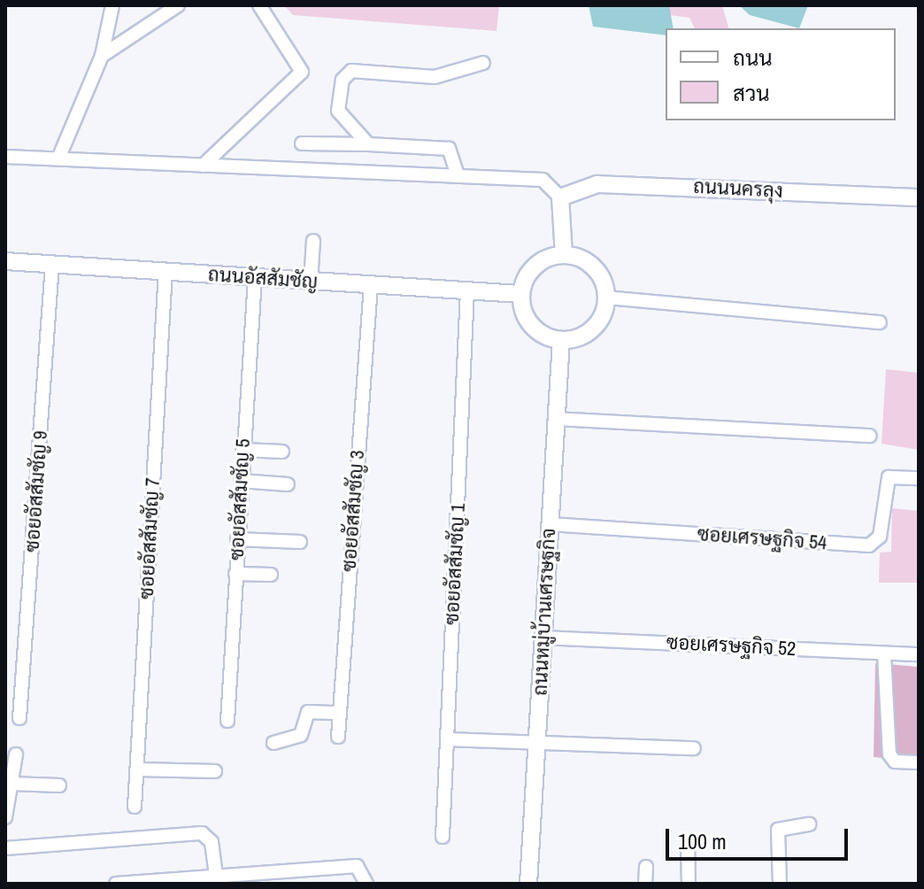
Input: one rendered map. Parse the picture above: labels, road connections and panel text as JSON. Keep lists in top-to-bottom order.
{
  "streets": {
    "street": [
      "ถนนนครลุง",
      "ถนนอัสสัมชัญ",
      "ซอยอัสสัมชัญ 9",
      "ซอยอัสสัมชัญ 5",
      "ซอยอัสสัมชัญ 3",
      "ซอยอัสสัมชัญ 7",
      "ซอยเศรษฐกิจ 54",
      "ซอยอัสสัมชัญ 1",
      "ถนนหมู่บ้านเศรษฐกิจ",
      "ซอยเศรษฐกิจ 52"
    ]
  },
  "crossings": [
    ["ถนนอัสสัมชัญ", "ซอยอัสสัมชัญ 9"],
    ["ถนนอัสสัมชัญ", "ซอยอัสสัมชัญ 5"],
    ["ถนนอัสสัมชัญ", "ซอยอัสสัมชัญ 3"],
    ["ถนนอัสสัมชัญ", "ซอยอัสสัมชัญ 7"],
    ["ถนนอัสสัมชัญ", "ซอยอัสสัมชัญ 1"],
    ["ถนนอัสสัมชัญ", "ถนนหมู่บ้านเศรษฐกิจ"],
    ["ซอยเศรษฐกิจ 54", "ถนนหมู่บ้านเศรษฐกิจ"],
    ["ถนนหมู่บ้านเศรษฐกิจ", "ซอยเศรษฐกิจ 52"]
  ],
  "legend": ["ถนน", "สวน"],
  "scale_bar": "100 m"
}
